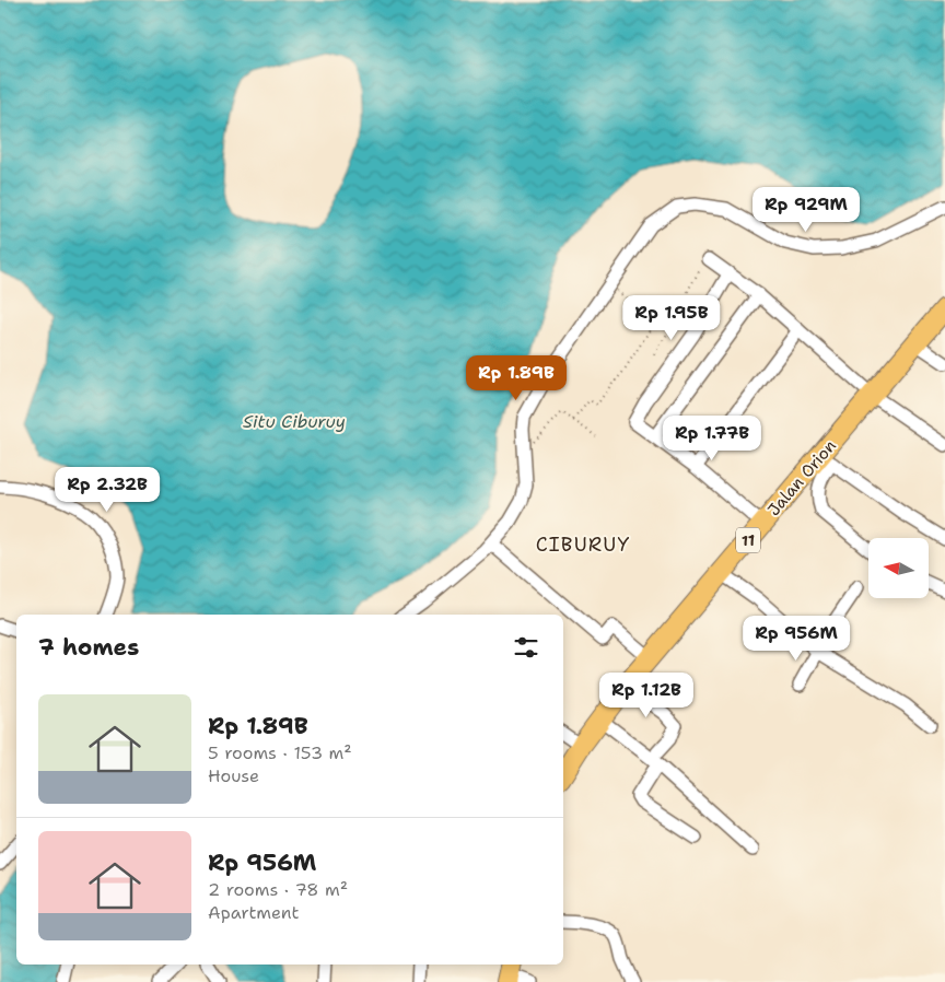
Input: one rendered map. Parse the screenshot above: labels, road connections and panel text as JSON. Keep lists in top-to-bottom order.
{
  "streets": {
    "highway": ["Jalan Orion", "11"]
  },
  "districts": ["CIBURUY"],
  "water": ["Situ Ciburuy"],
  "north": "left",
  "page": {
    "price": [
      "Rp 929M",
      "Rp 1.95B",
      "Rp 1.89B",
      "Rp 1.77B",
      "Rp 2.32B",
      "Rp 956M",
      "Rp 1.12B"
    ],
    "heading": "7 homes",
    "list": [
      {
        "name": "Rp 1.89B",
        "note": "5 rooms · 153 m² · House"
      },
      {
        "name": "Rp 956M",
        "note": "2 rooms · 78 m² · Apartment"
      }
    ]
  }
}
